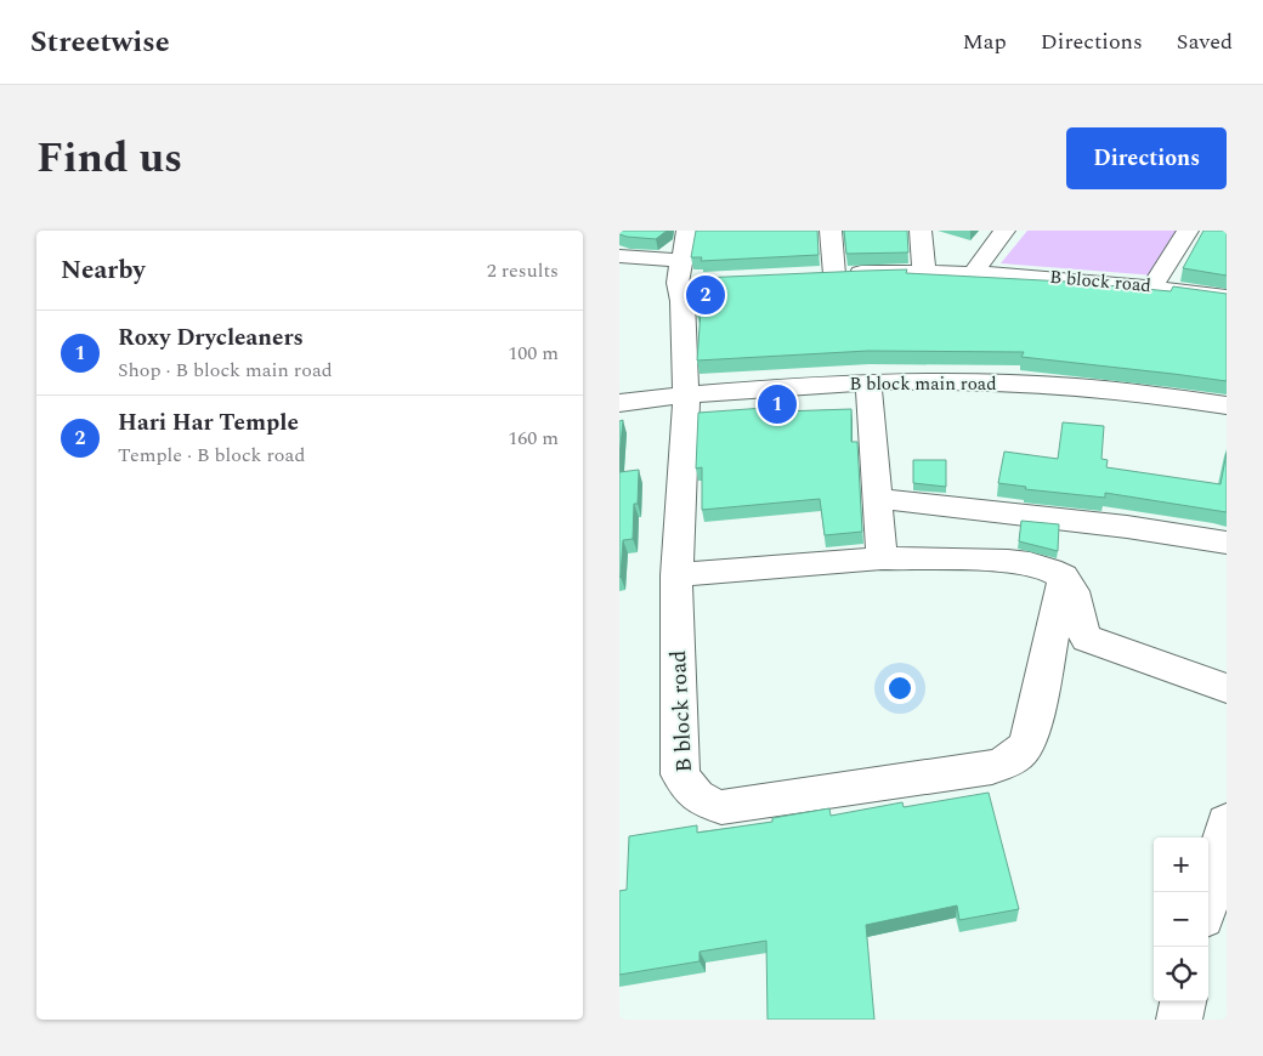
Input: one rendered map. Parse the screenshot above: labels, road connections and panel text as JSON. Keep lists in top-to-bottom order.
{
  "streets": {
    "street": ["B block road", "B block main road"]
  },
  "crossings": [
    ["B block road", "B block main road"]
  ],
  "page": {
    "header": "Streetwise",
    "nav": ["Map", "Directions", "Saved"],
    "title": "Find us",
    "buttons": "Directions",
    "heading": ["Nearby", "2 results"],
    "pins": ["2", "1"],
    "list": [
      {
        "mark": "1",
        "name": "Roxy Drycleaners",
        "note": "Shop · B block main road",
        "value": "100 m"
      },
      {
        "mark": "2",
        "name": "Hari Har Temple",
        "note": "Temple · B block road",
        "value": "160 m"
      }
    ],
    "map_buttons": ["+", "−"]
  }
}
